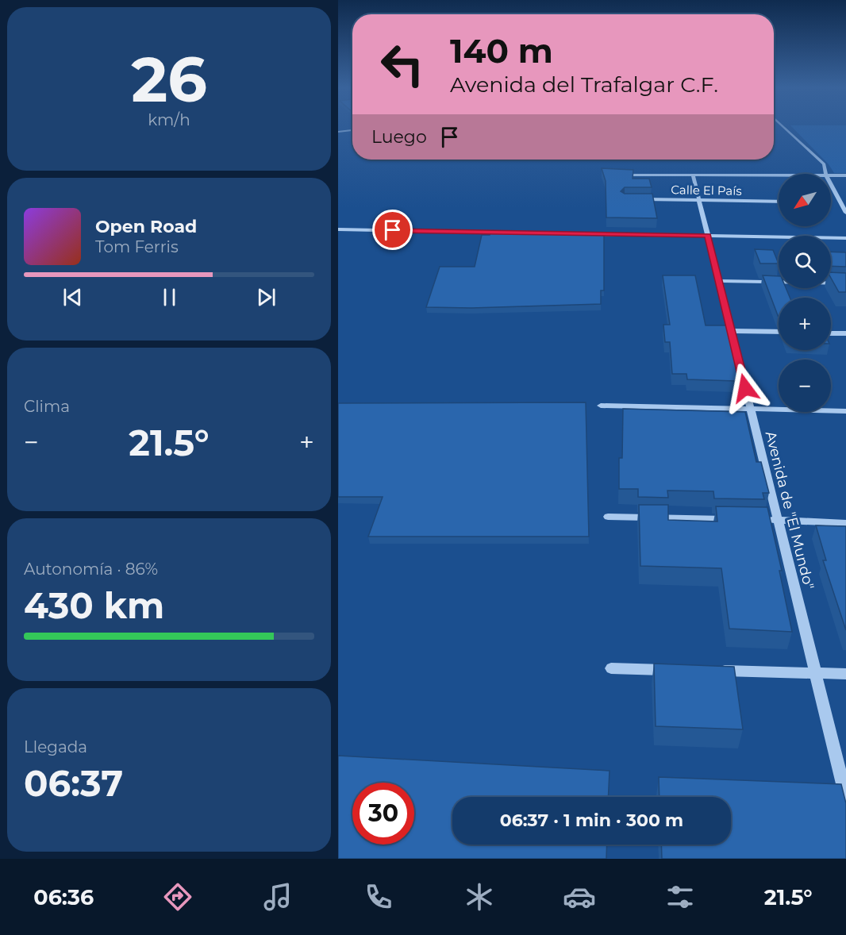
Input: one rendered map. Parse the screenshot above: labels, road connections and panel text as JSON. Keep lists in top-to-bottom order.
{
  "streets": {
    "street": ["Calle El País", "Avenida de \"El Mundo\""]
  },
  "crossings": [
    ["Calle El País", "Avenida de \"El Mundo\""]
  ],
  "north": "bottom left",
  "page": {
    "tile": [
      ["26", "km/h"],
      "Clima",
      ["Autonomía · 86%", "430 km"],
      ["Llegada", "06:37"]
    ],
    "turn": ["140 m", "Avenida del Trafalgar C.F."],
    "then": "Luego",
    "map_buttons": ["+", "−"],
    "song": ["Open Road", "Tom Ferris"],
    "heat": ["−", "21.5°", "+"],
    "limit": "30",
    "trip": "06:37 · 1 min · 300 m",
    "tabs": ["06:36", "21.5°"]
  }
}
